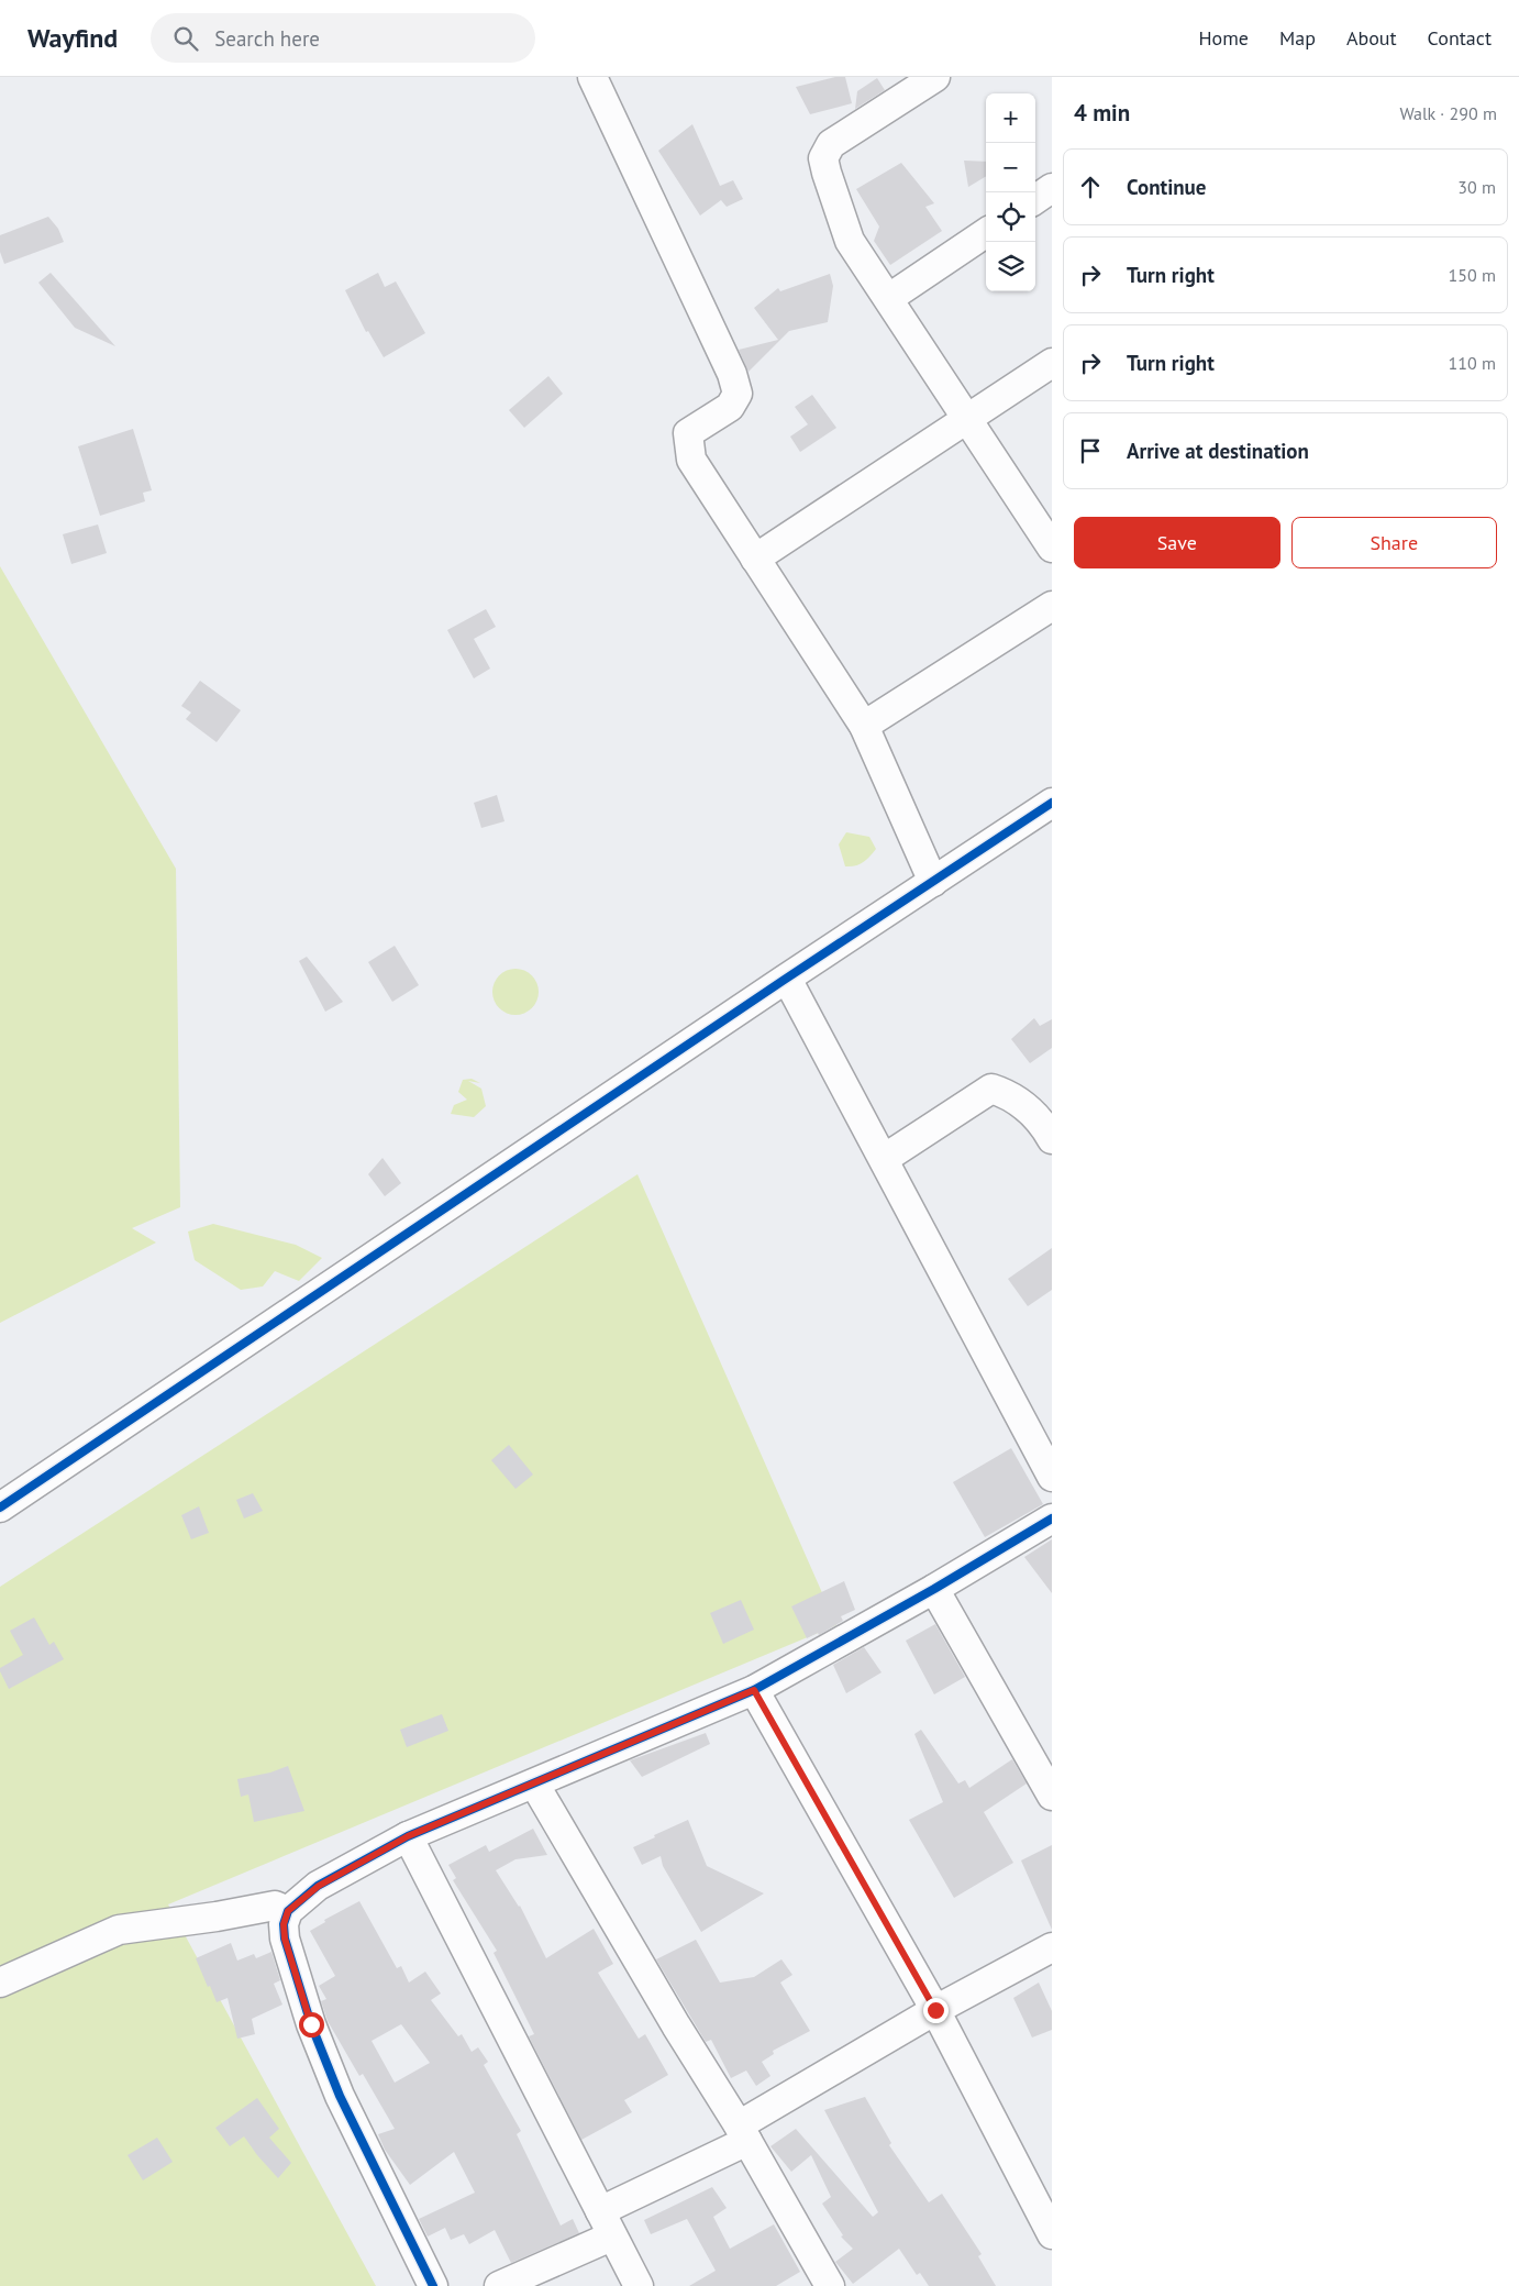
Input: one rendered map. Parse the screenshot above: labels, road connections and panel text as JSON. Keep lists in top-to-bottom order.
{
  "page": {
    "header": "Wayfind",
    "search": "Search here",
    "nav": [
      "Home",
      "Map",
      "About",
      "Contact"
    ],
    "heading": ["4 min", "Walk · 290 m"],
    "map_buttons": ["+", "−"],
    "list": [
      ["Continue", "30 m"],
      ["Turn right", "150 m"],
      ["Turn right", "110 m"],
      "Arrive at destination"
    ],
    "buttons": ["Save", "Share"]
  }
}
